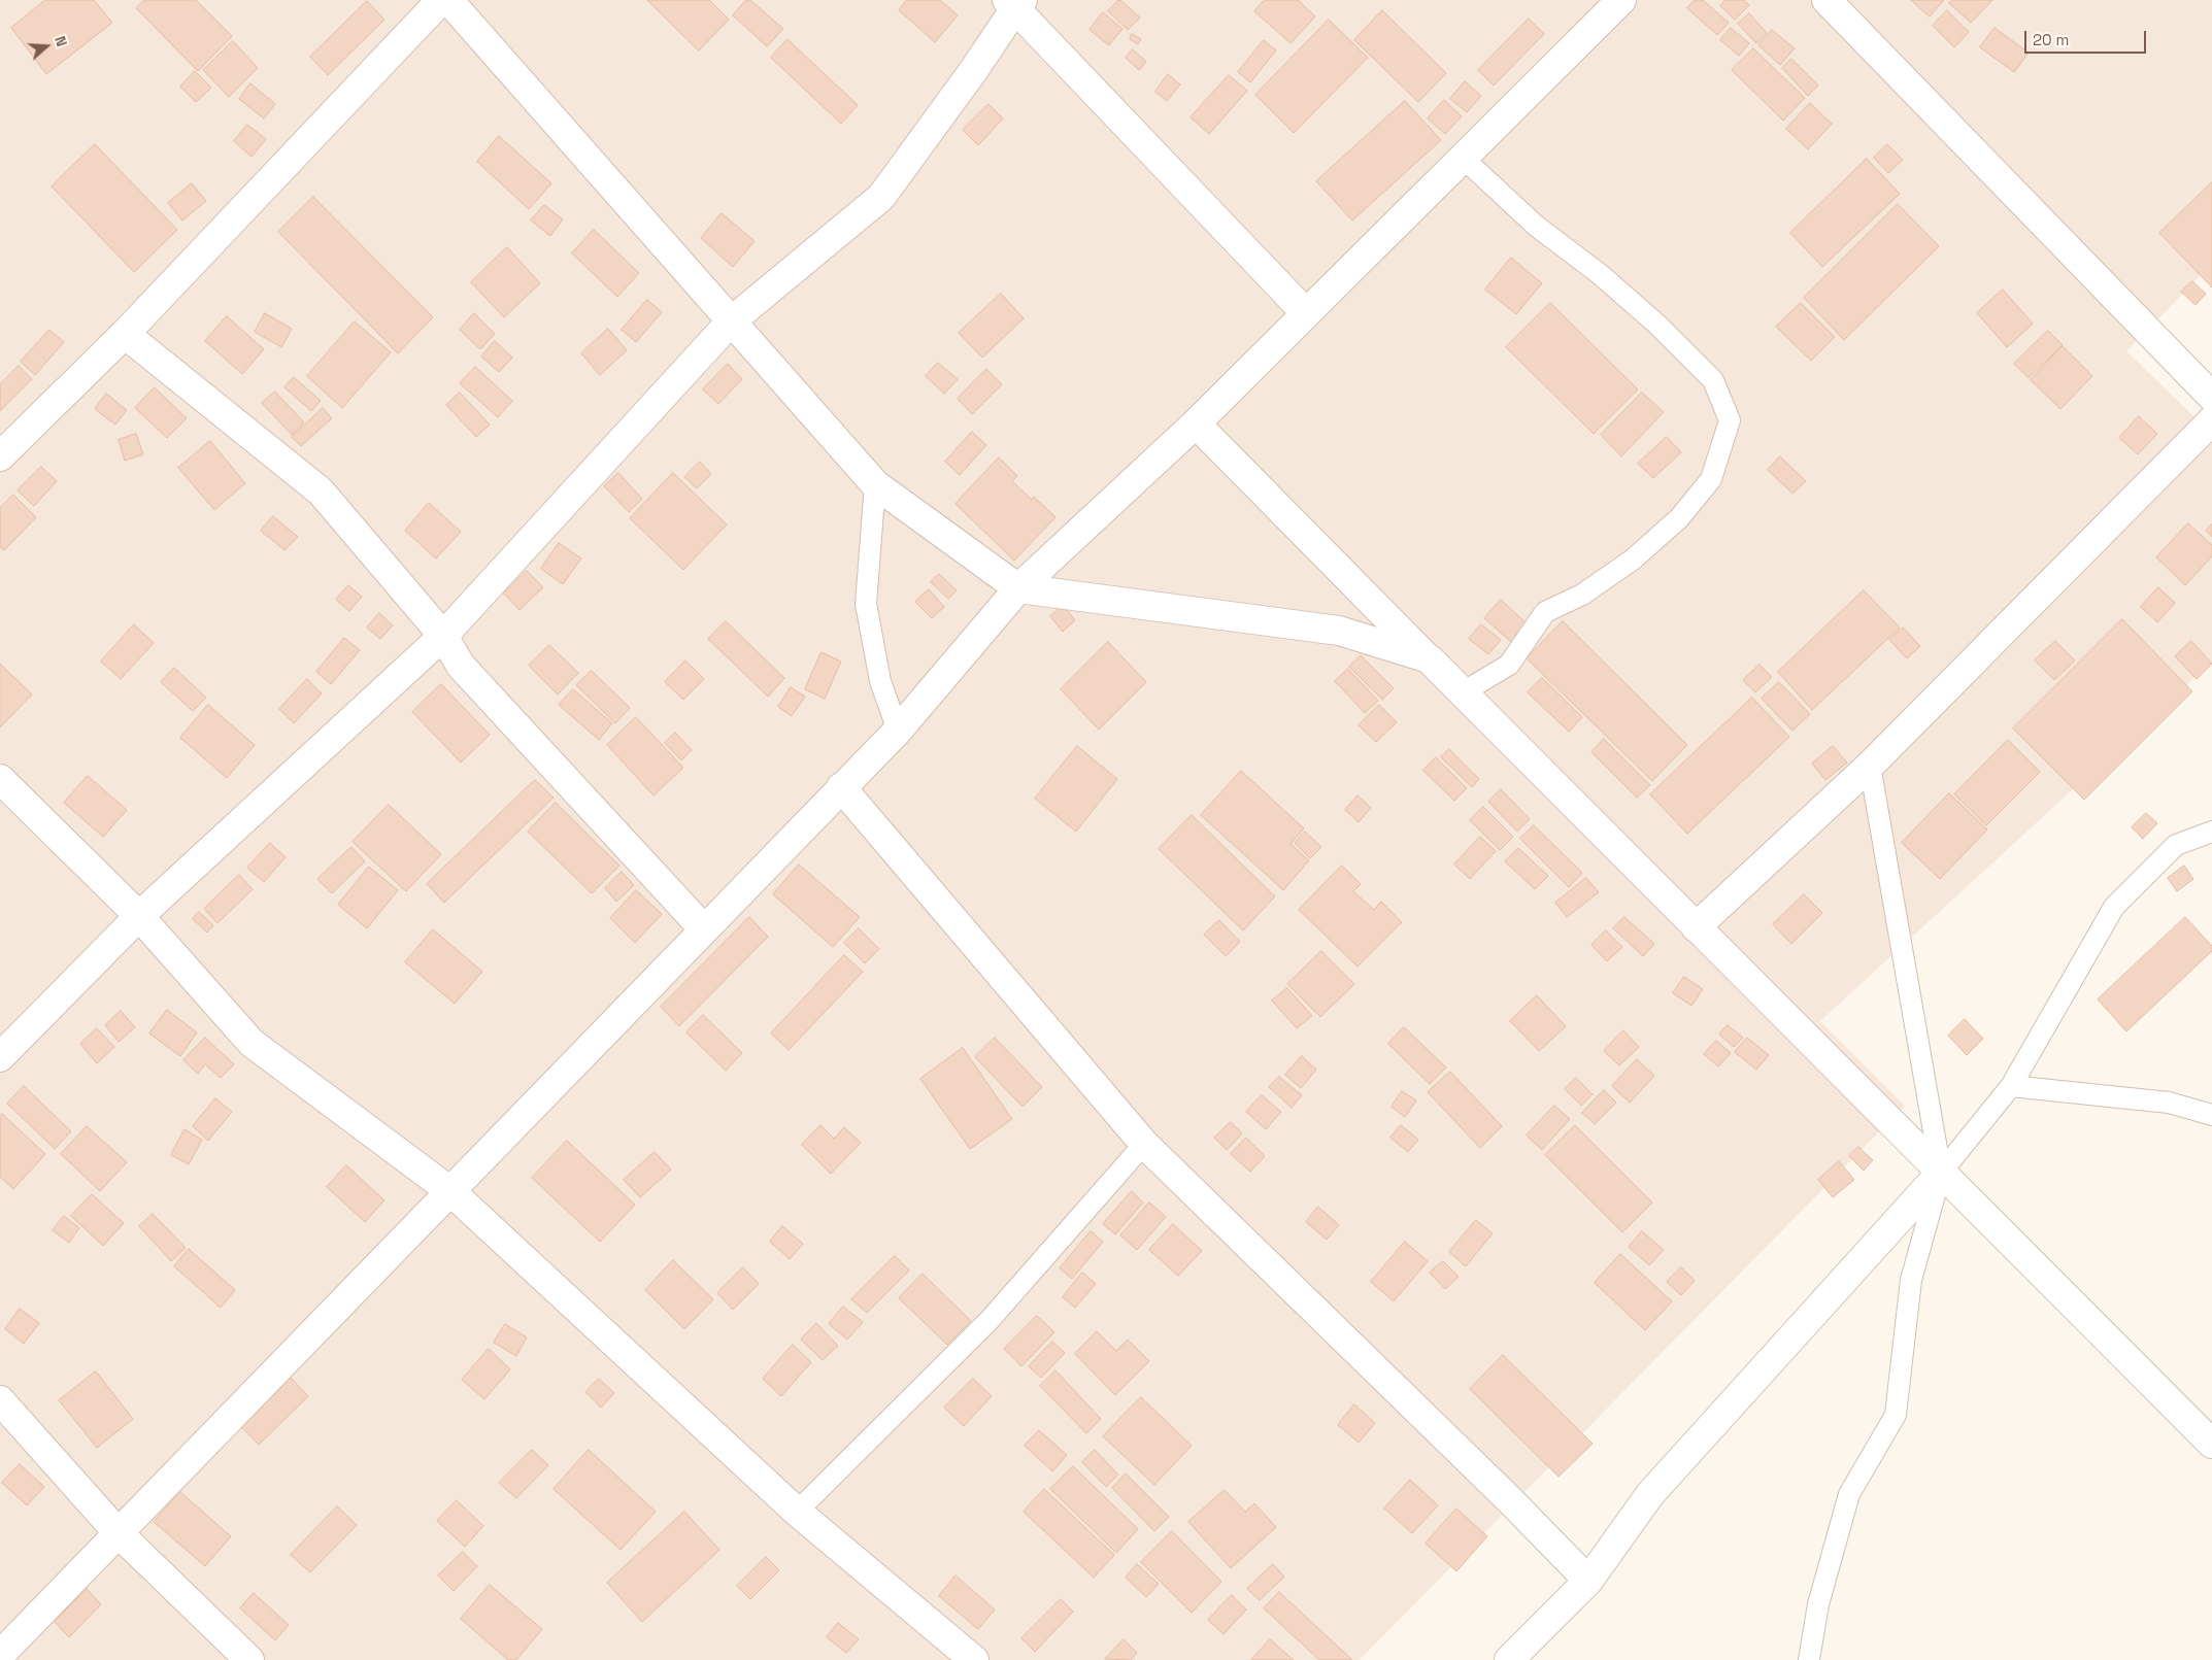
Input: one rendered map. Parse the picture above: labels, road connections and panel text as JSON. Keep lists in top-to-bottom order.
{
  "scale_bar": "20 m",
  "north": "right"
}
